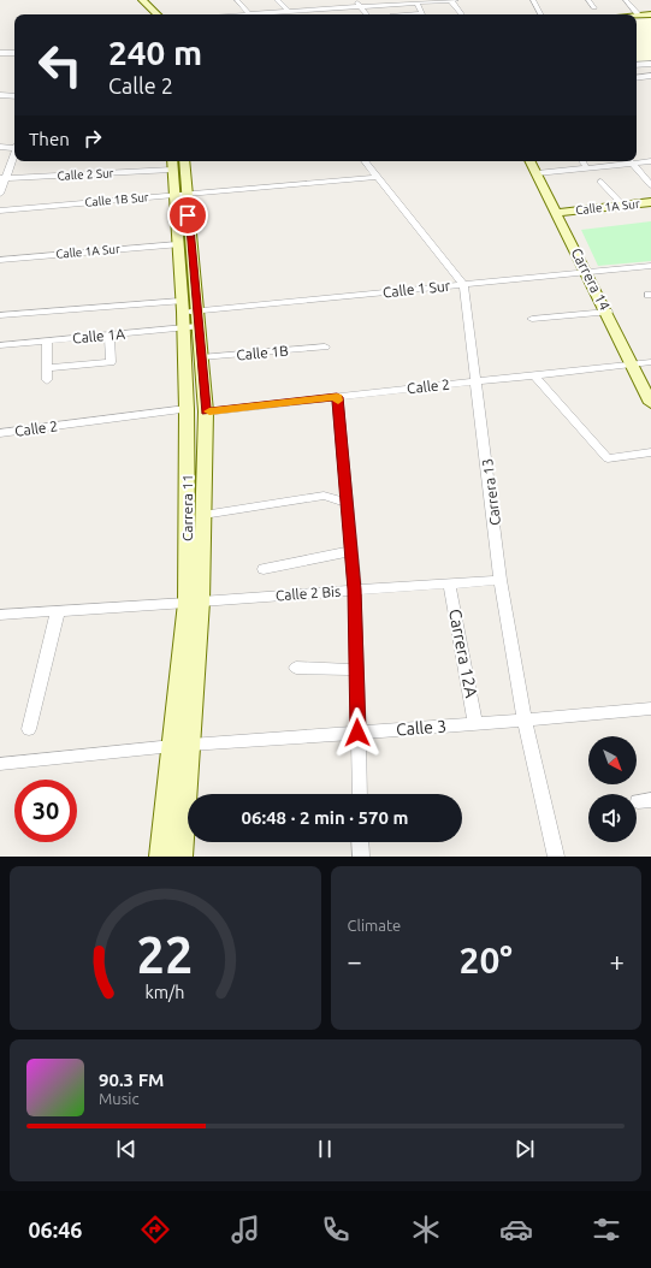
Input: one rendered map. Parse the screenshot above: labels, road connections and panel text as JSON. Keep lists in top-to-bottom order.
{
  "streets": {
    "main road": ["Calle 1A Sur", "Carrera 14", "Carrera 11"],
    "street": [
      "Calle 2 Sur",
      "Calle 1B Sur",
      "Calle 1 Sur",
      "Calle 1A",
      "Calle 1B",
      "Calle 2",
      "Carrera 13",
      "Calle 2 Bis",
      "Carrera 12A",
      "Calle 3"
    ]
  },
  "crossings": [
    ["Calle 2 Sur", "Carrera 11"],
    ["Calle 1B Sur", "Carrera 11"],
    ["Calle 1A Sur", "Carrera 14"],
    ["Calle 1A Sur", "Carrera 11"],
    ["Carrera 14", "Calle 1 Sur"],
    ["Carrera 14", "Calle 2"],
    ["Calle 1 Sur", "Calle 1A"],
    ["Calle 1 Sur", "Carrera 13"],
    ["Calle 1 Sur", "Carrera 11"],
    ["Calle 1A", "Carrera 11"],
    ["Calle 1B", "Carrera 11"],
    ["Calle 2", "Carrera 13"],
    ["Calle 2", "Carrera 11"],
    ["Carrera 13", "Calle 2 Bis"],
    ["Carrera 13", "Calle 3"],
    ["Carrera 11", "Calle 2 Bis"],
    ["Carrera 11", "Calle 3"],
    ["Calle 2 Bis", "Carrera 12A"],
    ["Carrera 12A", "Calle 3"]
  ],
  "north": "bottom right",
  "page": {
    "turn": ["240 m", "Calle 2"],
    "then": "Then",
    "limit": "30",
    "trip": "06:48 · 2 min · 570 m",
    "tile": "Climate",
    "heat": ["−", "20°", "+"],
    "song": ["90.3 FM", "Music"],
    "tabs": "06:46",
    "gauge": ["22", "km/h"]
  }
}
